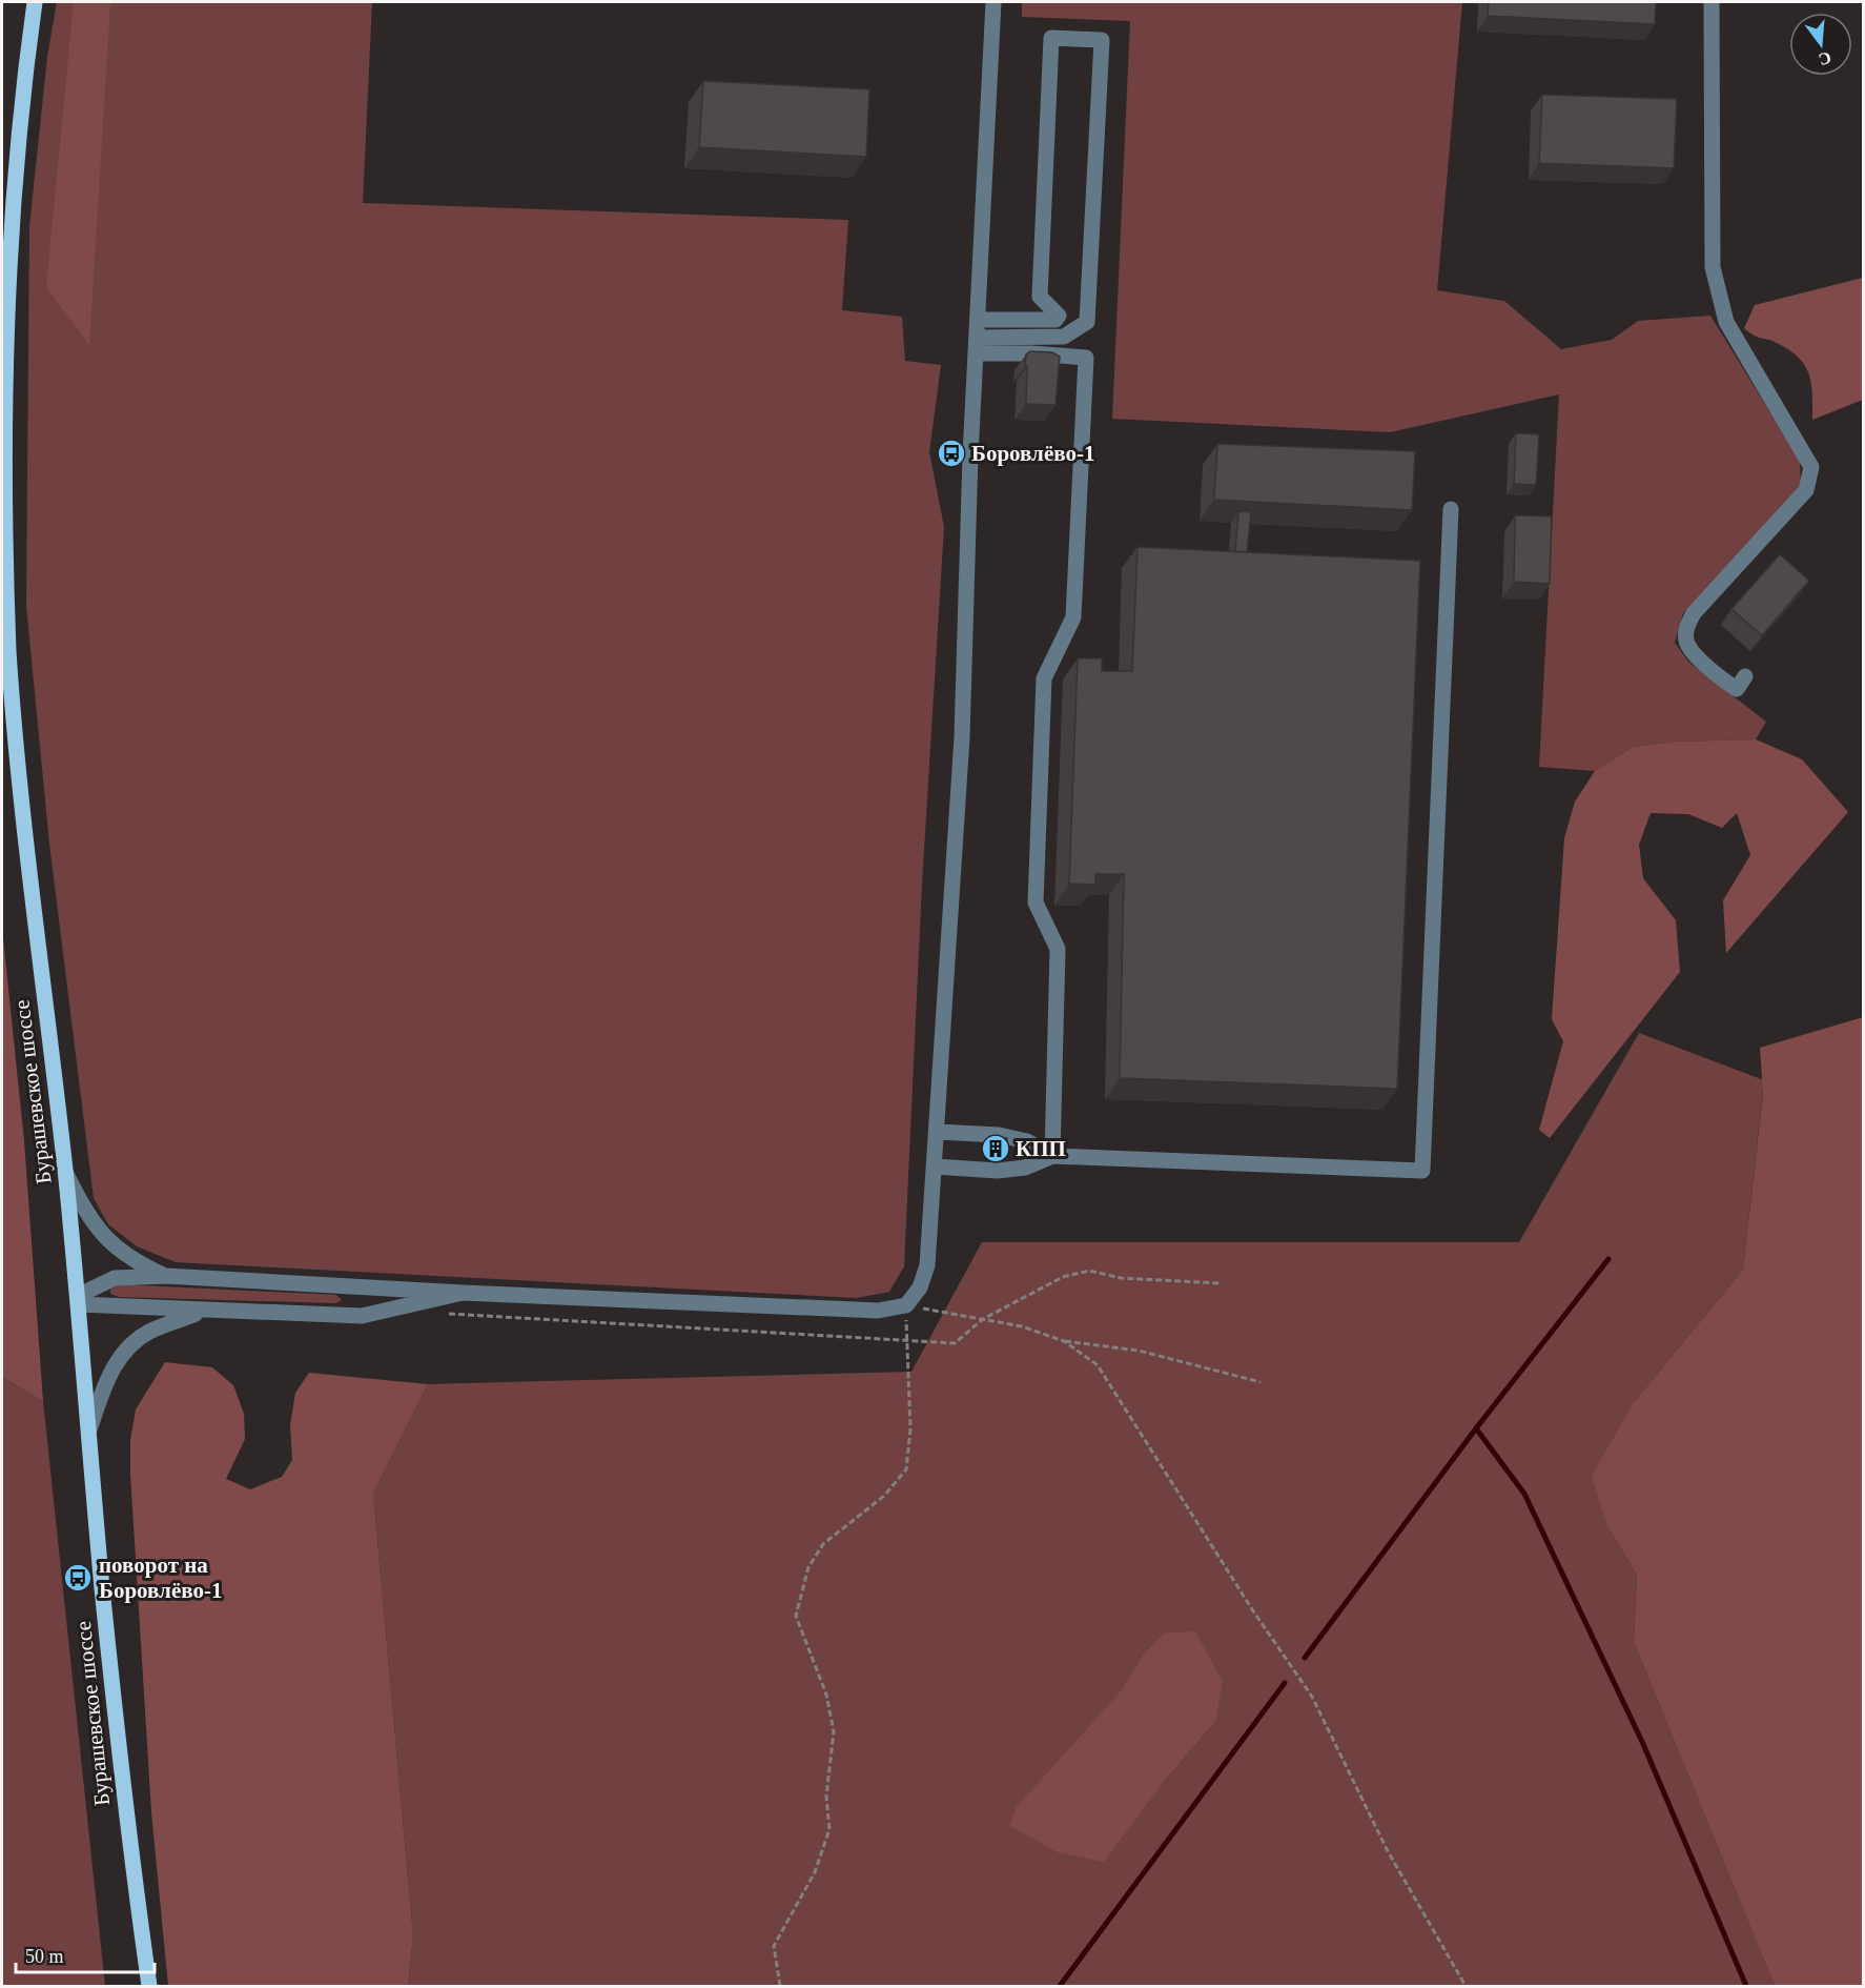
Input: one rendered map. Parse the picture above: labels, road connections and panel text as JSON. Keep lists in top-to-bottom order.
{
  "streets": {
    "main road": ["Бурашевское шоссе"]
  },
  "places": {
    "bus stop": ["Боровлёво-1", "поворот на Боровлёво-1"],
    "building": ["КПП"]
  },
  "scale_bar": "50 m",
  "north": "bottom"
}
